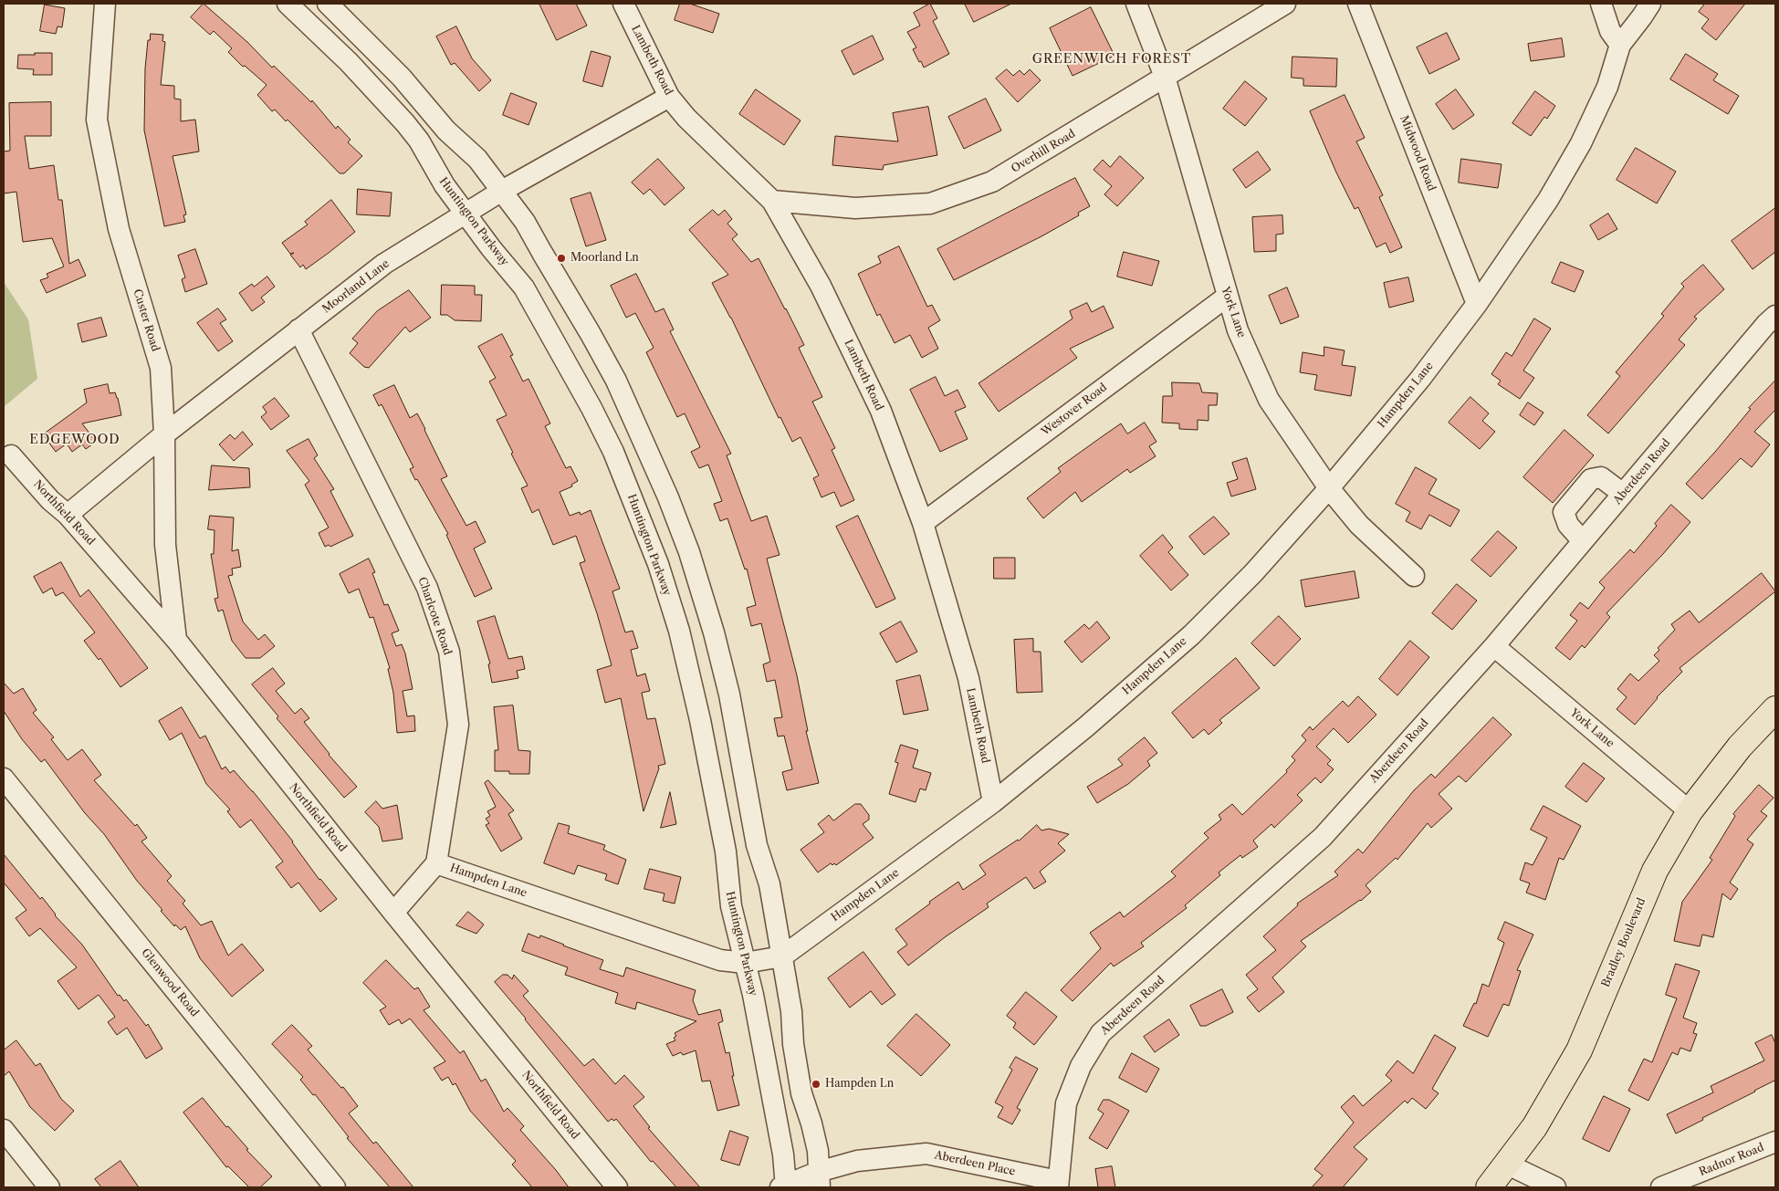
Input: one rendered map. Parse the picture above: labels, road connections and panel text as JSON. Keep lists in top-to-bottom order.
{
  "streets": {
    "main road": ["Bradley Boulevard"],
    "street": [
      "Lambeth Road",
      "Overhill Road",
      "Midwood Road",
      "Huntington Parkway",
      "Moorland Lane",
      "York Lane",
      "Custer Road",
      "Hampden Lane",
      "Westover Road",
      "Aberdeen Road",
      "Northfield Road",
      "Charlcote Road",
      "Glenwood Road",
      "Radnor Road",
      "Aberdeen Place"
    ]
  },
  "crossings": [
    ["Lambeth Road", "Overhill Road"],
    ["Lambeth Road", "Moorland Lane"],
    ["Lambeth Road", "Hampden Lane"],
    ["Lambeth Road", "Westover Road"],
    ["Overhill Road", "York Lane"],
    ["Midwood Road", "Hampden Lane"],
    ["Huntington Parkway", "Moorland Lane"],
    ["Huntington Parkway", "Hampden Lane"],
    ["Huntington Parkway", "Aberdeen Place"],
    ["Moorland Lane", "Custer Road"],
    ["Moorland Lane", "Northfield Road"],
    ["Moorland Lane", "Charlcote Road"],
    ["York Lane", "Hampden Lane"],
    ["York Lane", "Westover Road"],
    ["York Lane", "Aberdeen Road"],
    ["York Lane", "Bradley Boulevard"],
    ["Custer Road", "Northfield Road"],
    ["Hampden Lane", "Charlcote Road"],
    ["Aberdeen Road", "Aberdeen Place"]
  ],
  "districts": ["GREENWICH FOREST", "EDGEWOOD"],
  "places": ["Moorland Ln", "Hampden Ln"]
}
